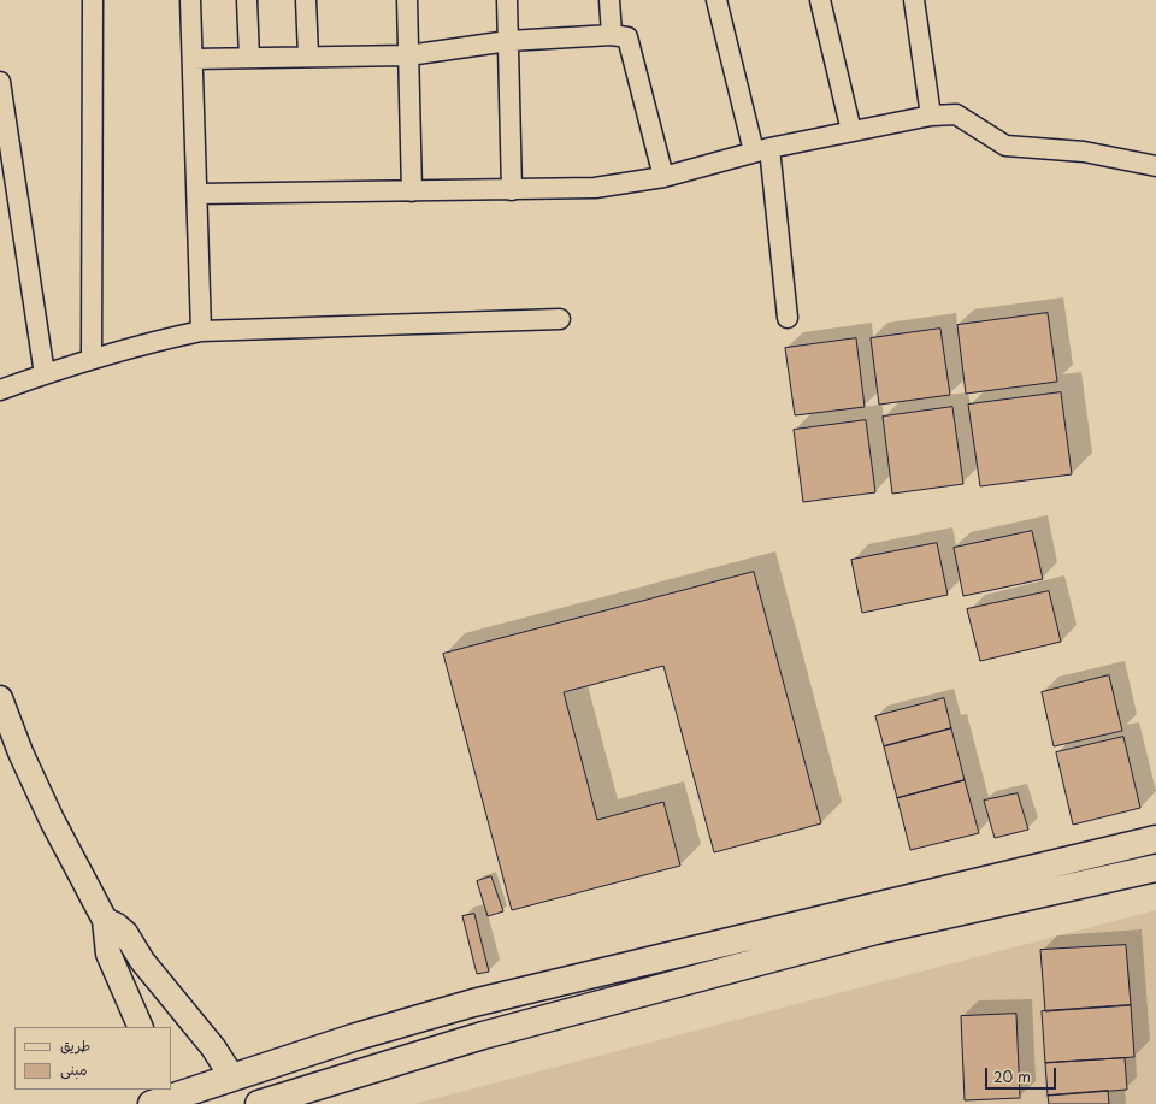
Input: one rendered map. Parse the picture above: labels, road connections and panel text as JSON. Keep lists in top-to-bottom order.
{
  "legend": ["طريق", "مبنى"],
  "scale_bar": "20 m"
}
